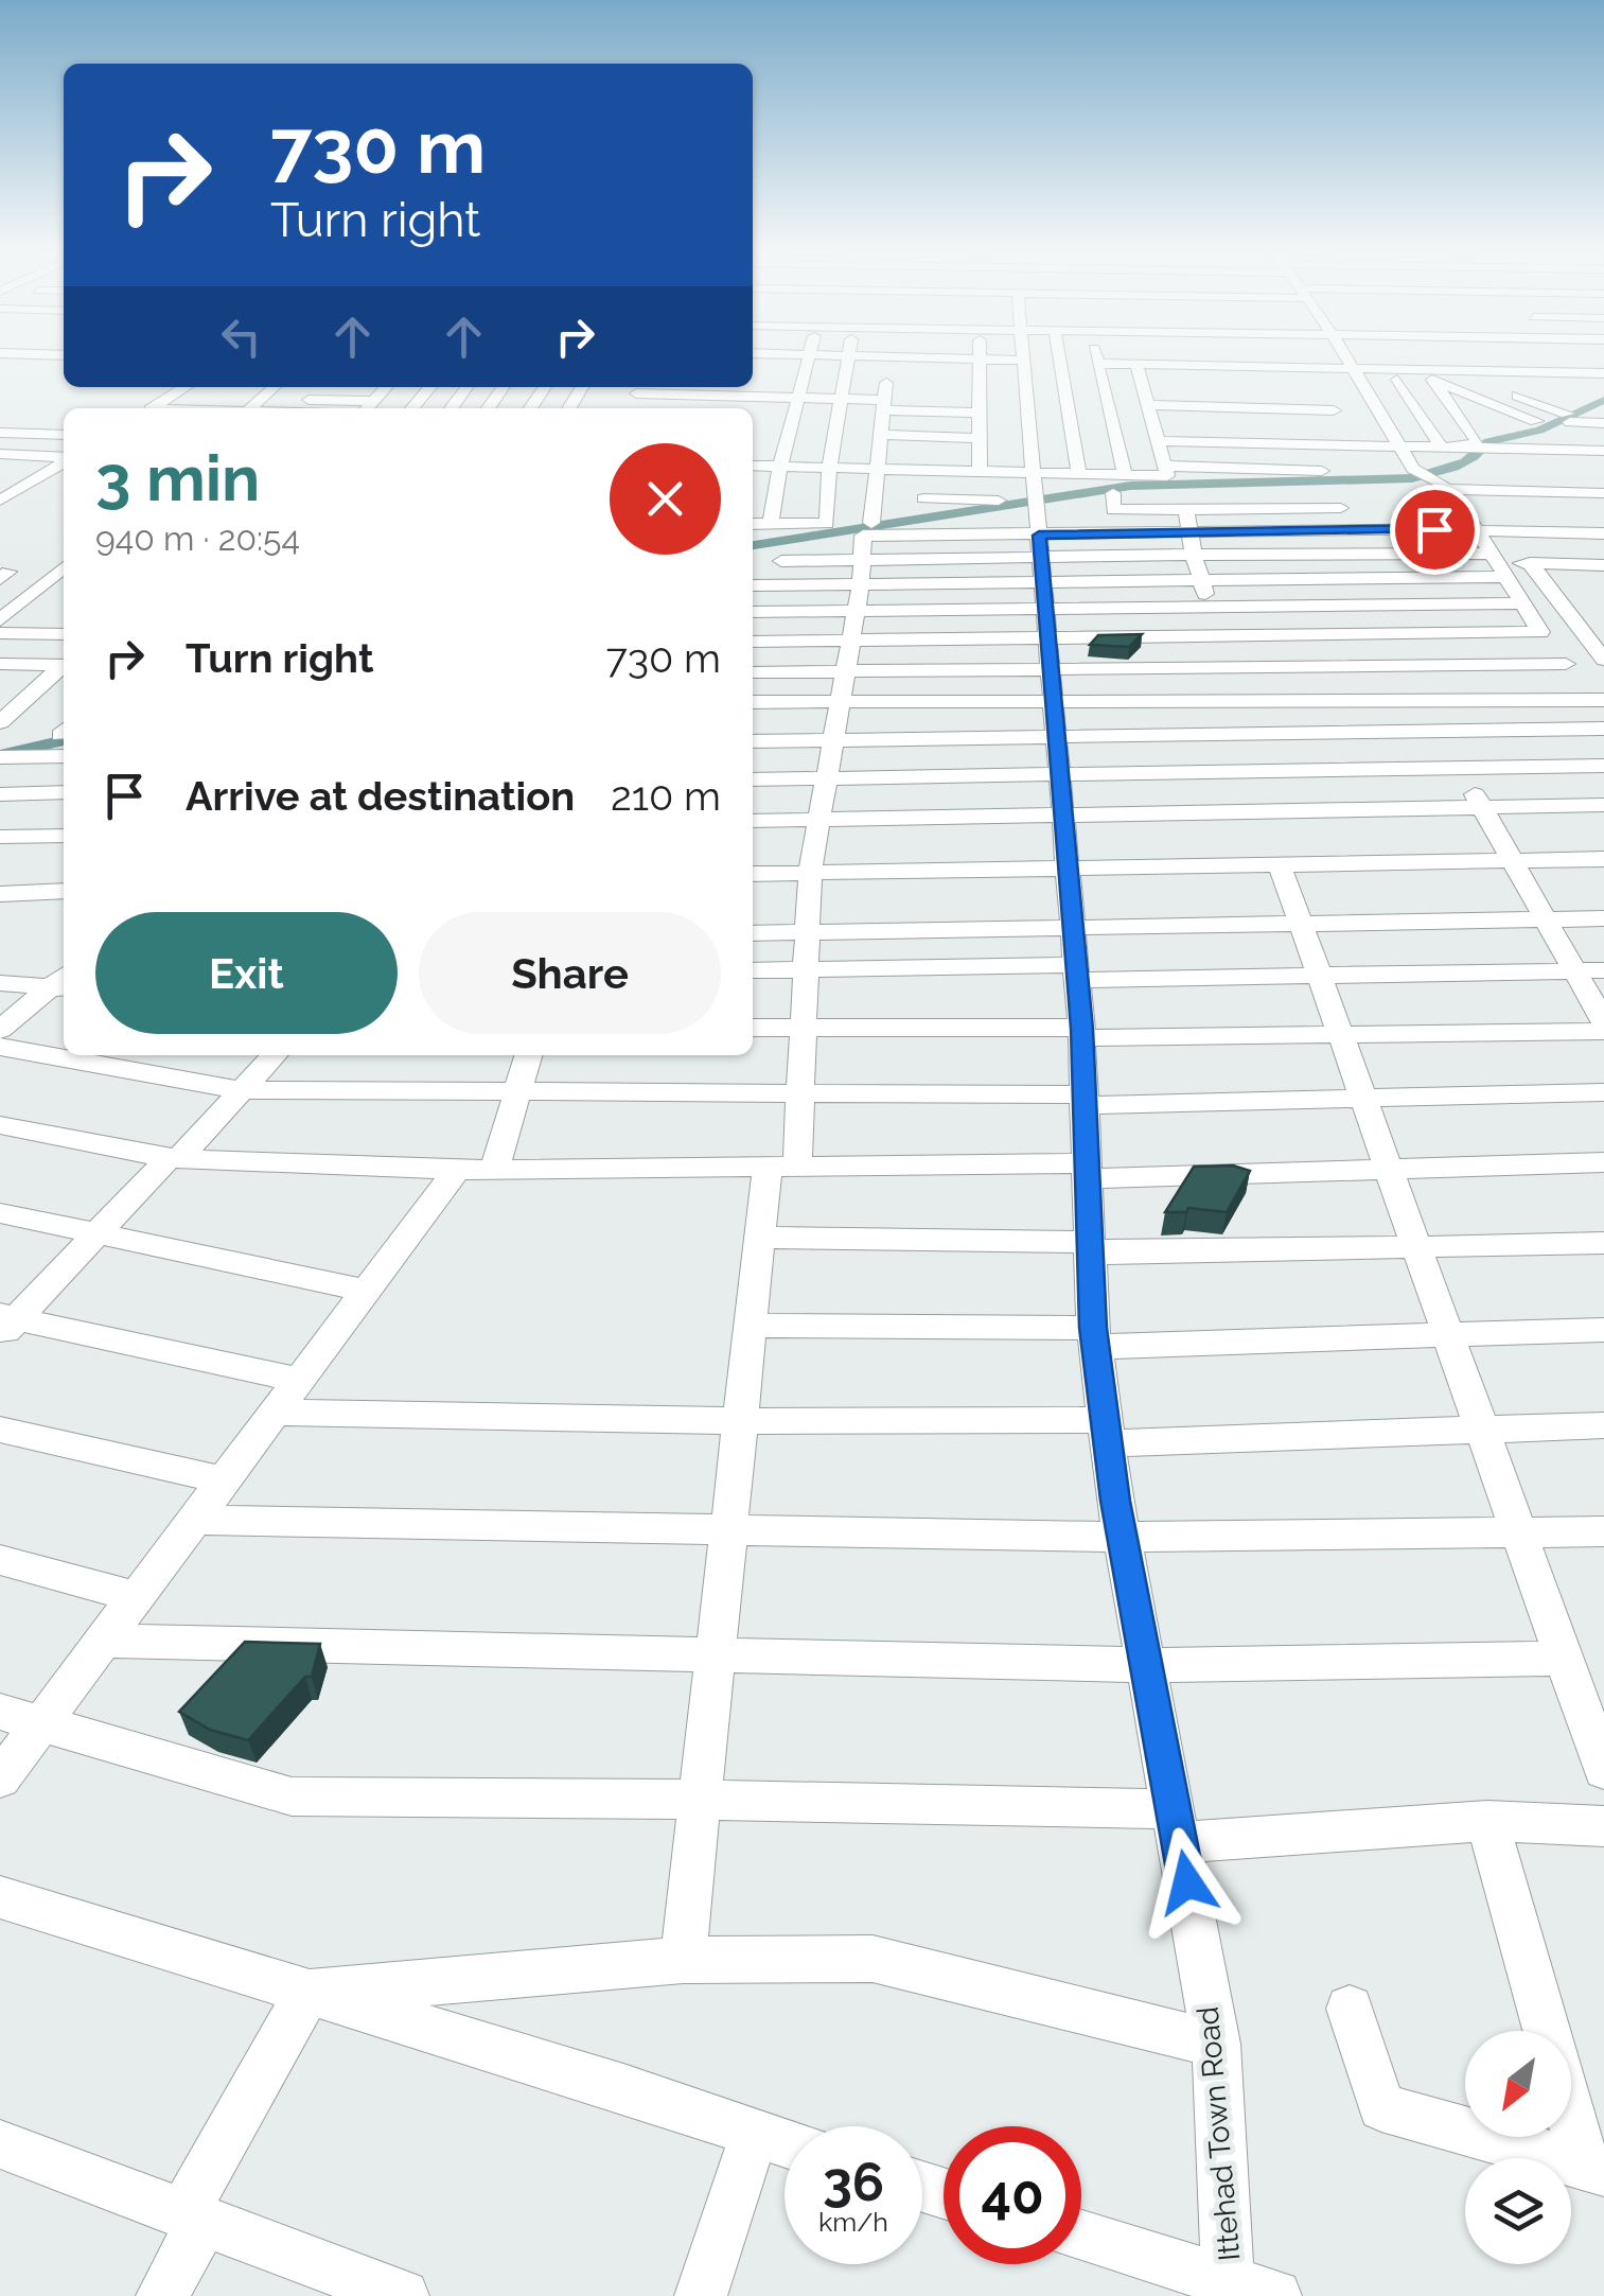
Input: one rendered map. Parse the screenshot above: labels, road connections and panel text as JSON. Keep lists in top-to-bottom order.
{
  "streets": {
    "street": ["Ittehad Town Road"]
  },
  "north": "bottom left",
  "page": {
    "turn": ["730 m", "Turn right"],
    "heading": ["3 min", "940 m · 20:54"],
    "list": [
      {
        "name": "Turn right",
        "value": "730 m"
      },
      {
        "name": "Arrive at destination",
        "value": "210 m"
      }
    ],
    "buttons": ["Exit", "Share"],
    "speed": "36 km/h",
    "limit": "40"
  }
}
